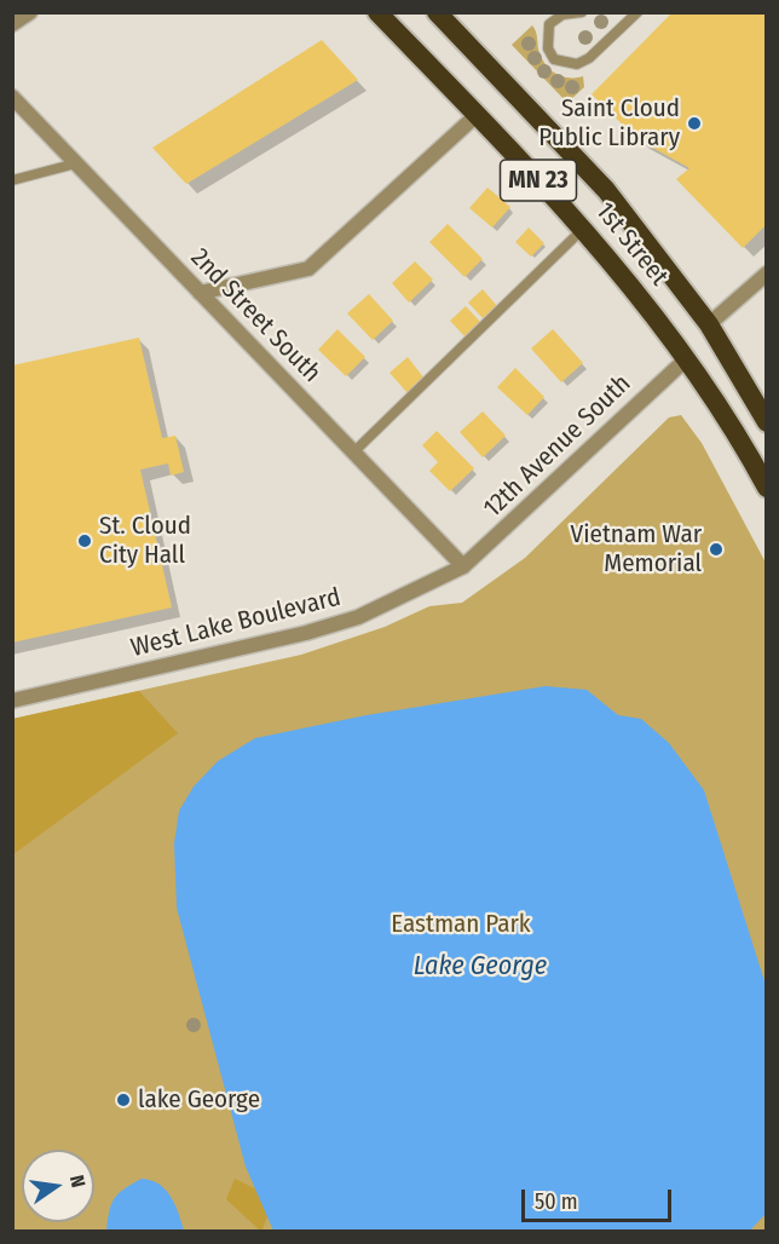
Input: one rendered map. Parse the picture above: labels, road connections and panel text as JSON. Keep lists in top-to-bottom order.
{
  "streets": {
    "highway": ["MN 23", "1st Street"],
    "street": ["2nd Street South", "12th Avenue South", "West Lake Boulevard"]
  },
  "crossings": [
    ["MN 23", "1st Street"],
    ["MN 23", "12th Avenue South"],
    ["1st Street", "12th Avenue South"],
    ["2nd Street South", "12th Avenue South"],
    ["2nd Street South", "West Lake Boulevard"],
    ["12th Avenue South", "West Lake Boulevard"]
  ],
  "water": ["Lake George"],
  "parks": ["Eastman Park"],
  "places": [
    "Saint Cloud Public Library",
    "St. Cloud City Hall",
    "Vietnam War Memorial",
    "lake George"
  ],
  "scale_bar": "50 m",
  "north": "right"
}
